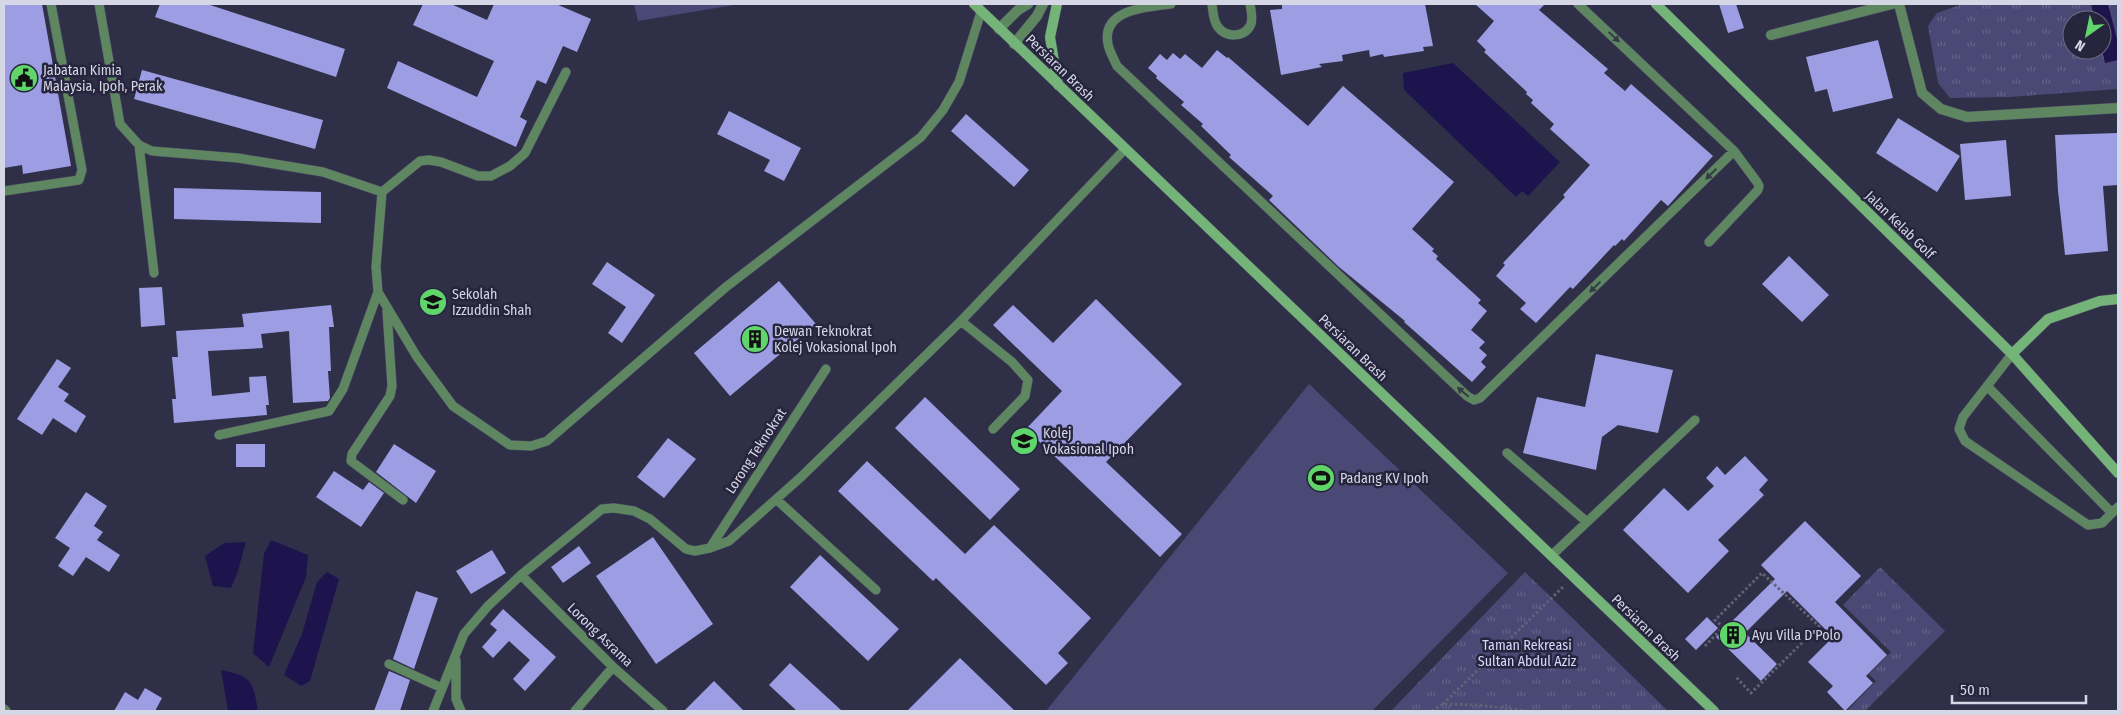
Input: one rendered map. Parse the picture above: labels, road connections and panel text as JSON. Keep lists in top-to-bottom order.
{
  "streets": {
    "street": ["Persiaran Brash", "Jalan Kelab Golf"],
    "lane": ["Lorong Teknokrat", "Lorong Asrama"]
  },
  "parks": ["Taman Rekreasi Sultan Abdul Aziz"],
  "places": {
    "public building": ["Jabatan Kimia Malaysia, Ipoh, Perak"],
    "school or university": ["Sekolah Izzuddin Shah", "Kolej Vokasional Ipoh"],
    "building": ["Dewan Teknokrat Kolej Vokasional Ipoh", "Ayu Villa D'Polo"],
    "sports": ["Padang KV Ipoh"]
  },
  "scale_bar": "50 m",
  "north": "bottom left"
}
